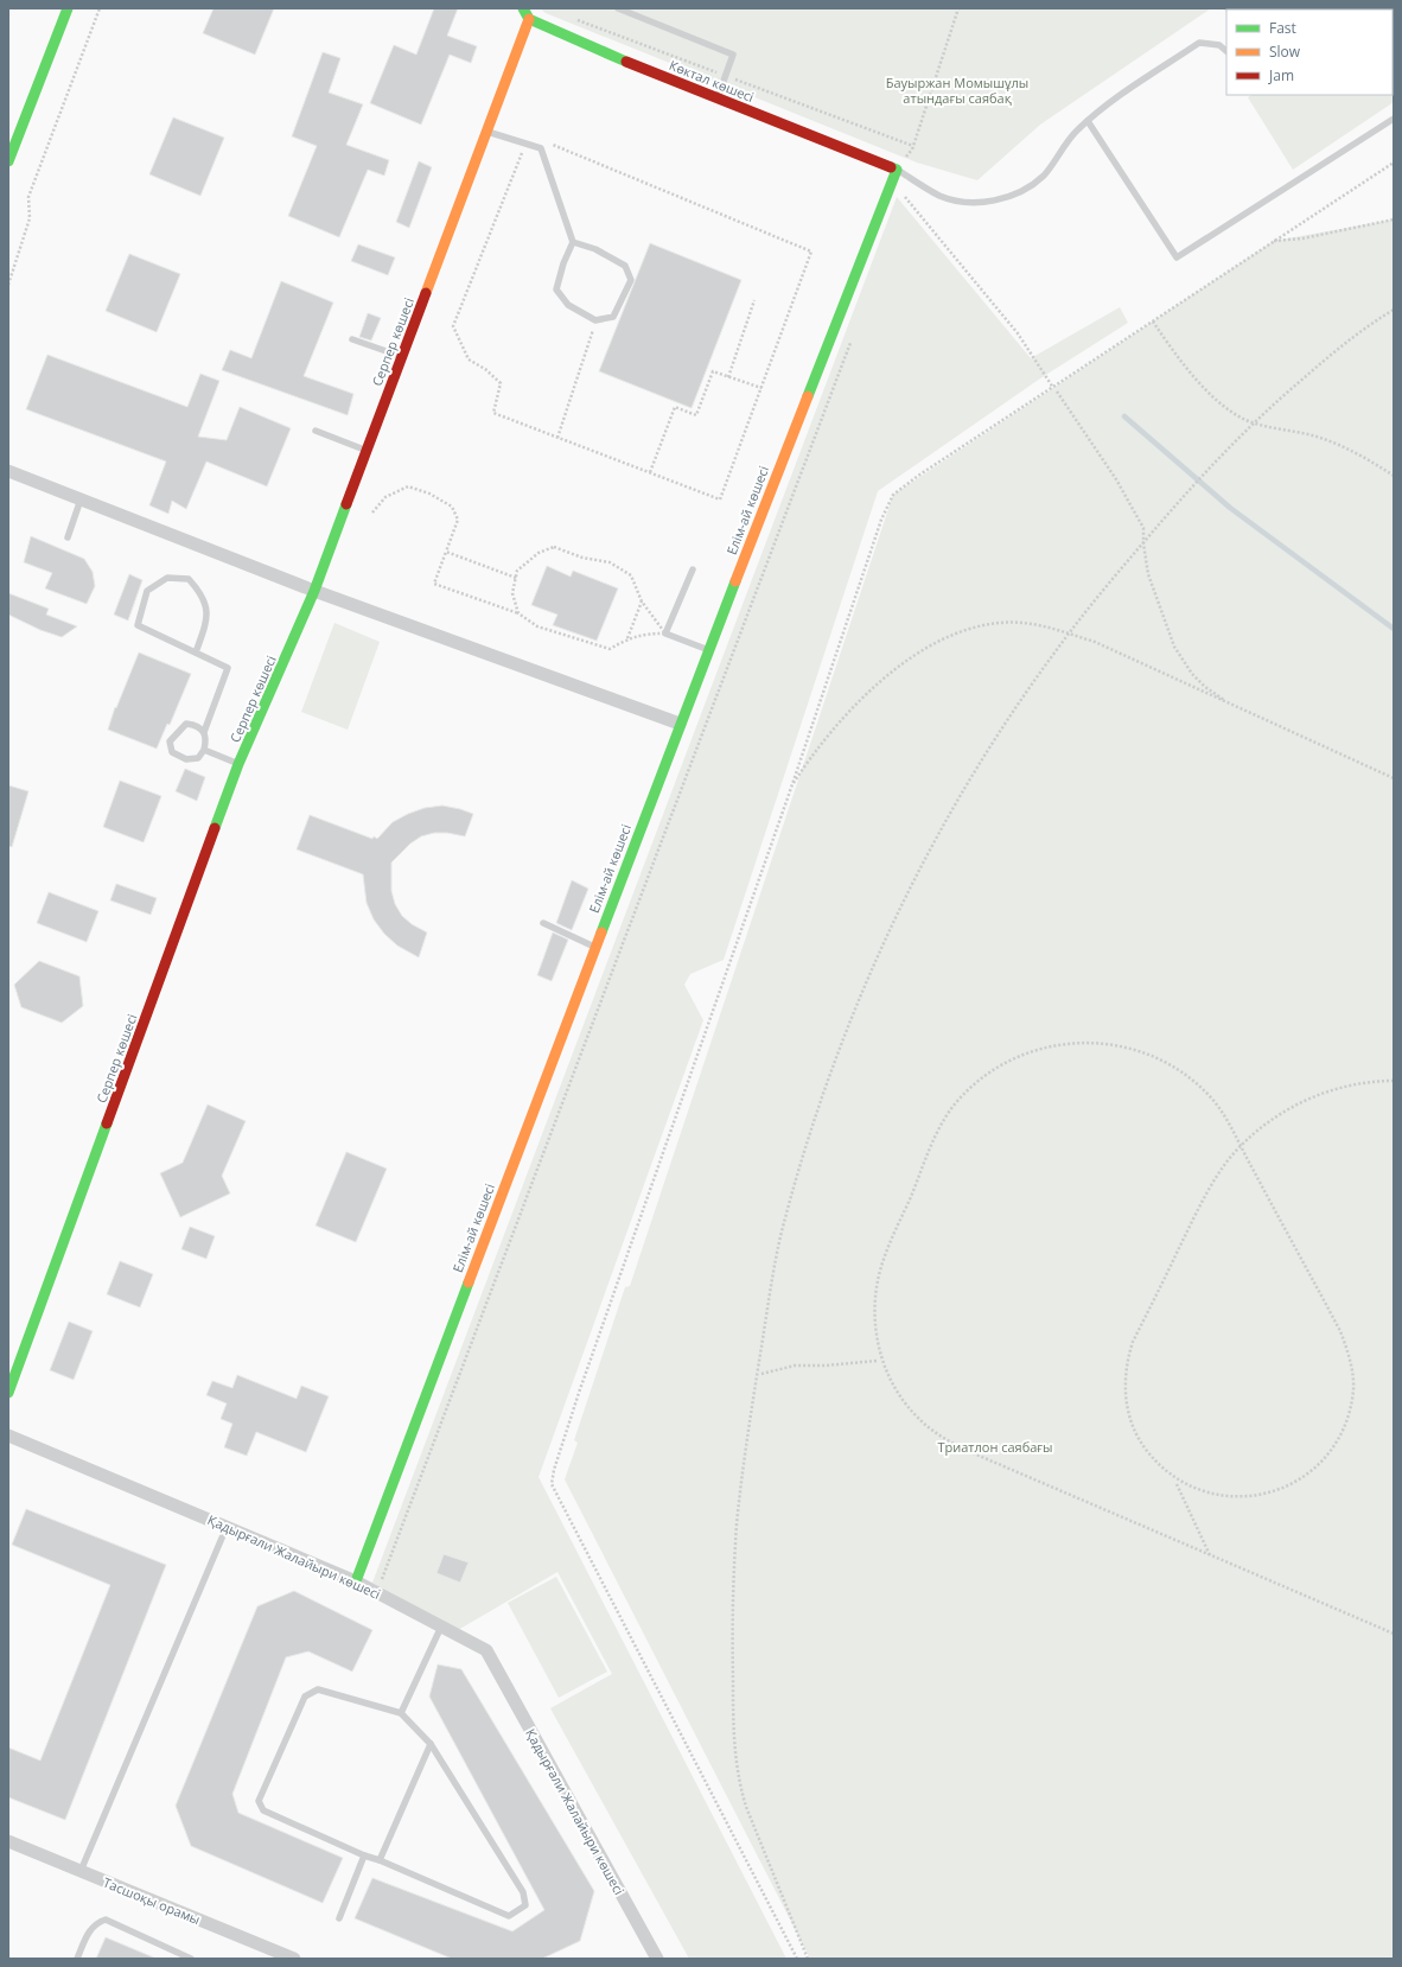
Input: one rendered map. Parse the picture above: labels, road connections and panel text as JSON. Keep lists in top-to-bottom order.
{
  "streets": {
    "street": [
      "Көктал көшесі",
      "Серпер көшесі",
      "Елім-ай көшесі",
      "Қадырғали Жалайыри көшесі",
      "Тасшоқы орамы"
    ]
  },
  "crossings": [
    ["Көктал көшесі", "Серпер көшесі"],
    ["Көктал көшесі", "Елім-ай көшесі"],
    ["Елім-ай көшесі", "Қадырғали Жалайыри көшесі"]
  ],
  "parks": ["Бауыржан Момышұлы атындағы саябақ", "Триатлон саябағы"],
  "legend": ["Fast", "Slow", "Jam"]
}
